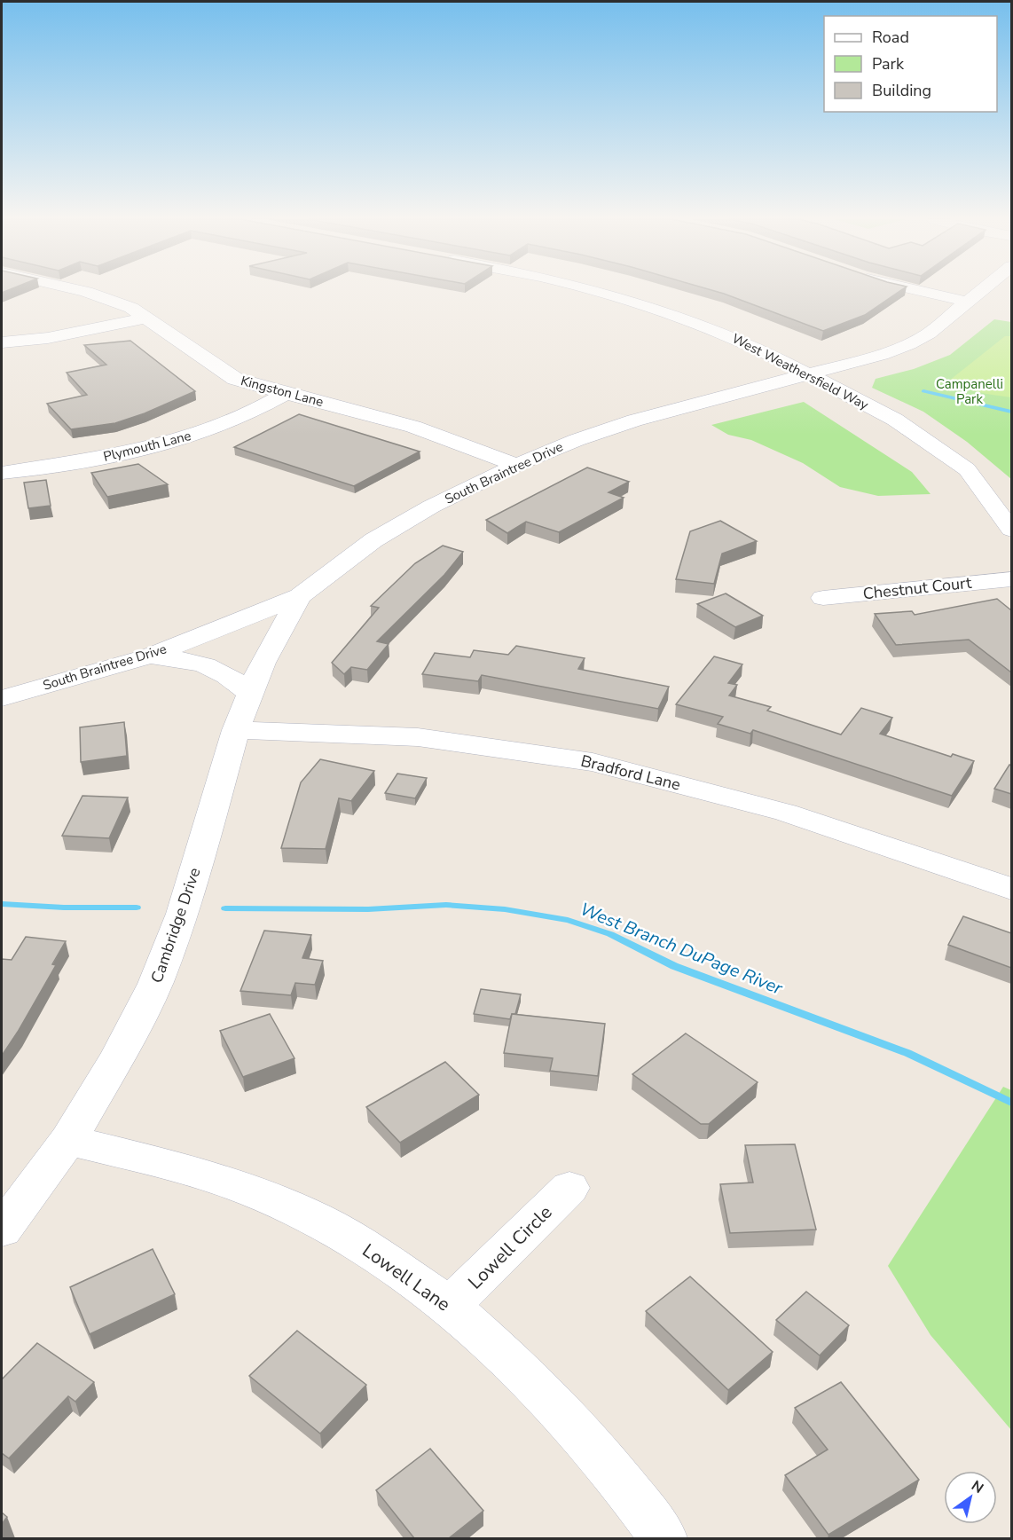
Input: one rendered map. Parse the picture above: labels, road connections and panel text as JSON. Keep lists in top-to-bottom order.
{
  "streets": {
    "street": [
      "West Weathersfield Way",
      "Kingston Lane",
      "Plymouth Lane",
      "South Braintree Drive",
      "Chestnut Court",
      "Bradford Lane",
      "Cambridge Drive",
      "Lowell Circle",
      "Lowell Lane"
    ]
  },
  "crossings": [
    ["West Weathersfield Way", "South Braintree Drive"],
    ["Kingston Lane", "Plymouth Lane"],
    ["Kingston Lane", "South Braintree Drive"],
    ["South Braintree Drive", "Cambridge Drive"],
    ["Bradford Lane", "Cambridge Drive"],
    ["Cambridge Drive", "Lowell Lane"],
    ["Lowell Circle", "Lowell Lane"]
  ],
  "water": ["West Branch DuPage River"],
  "parks": ["Campanelli Park"],
  "legend": ["Road", "Park", "Building"],
  "north": "top right"
}
